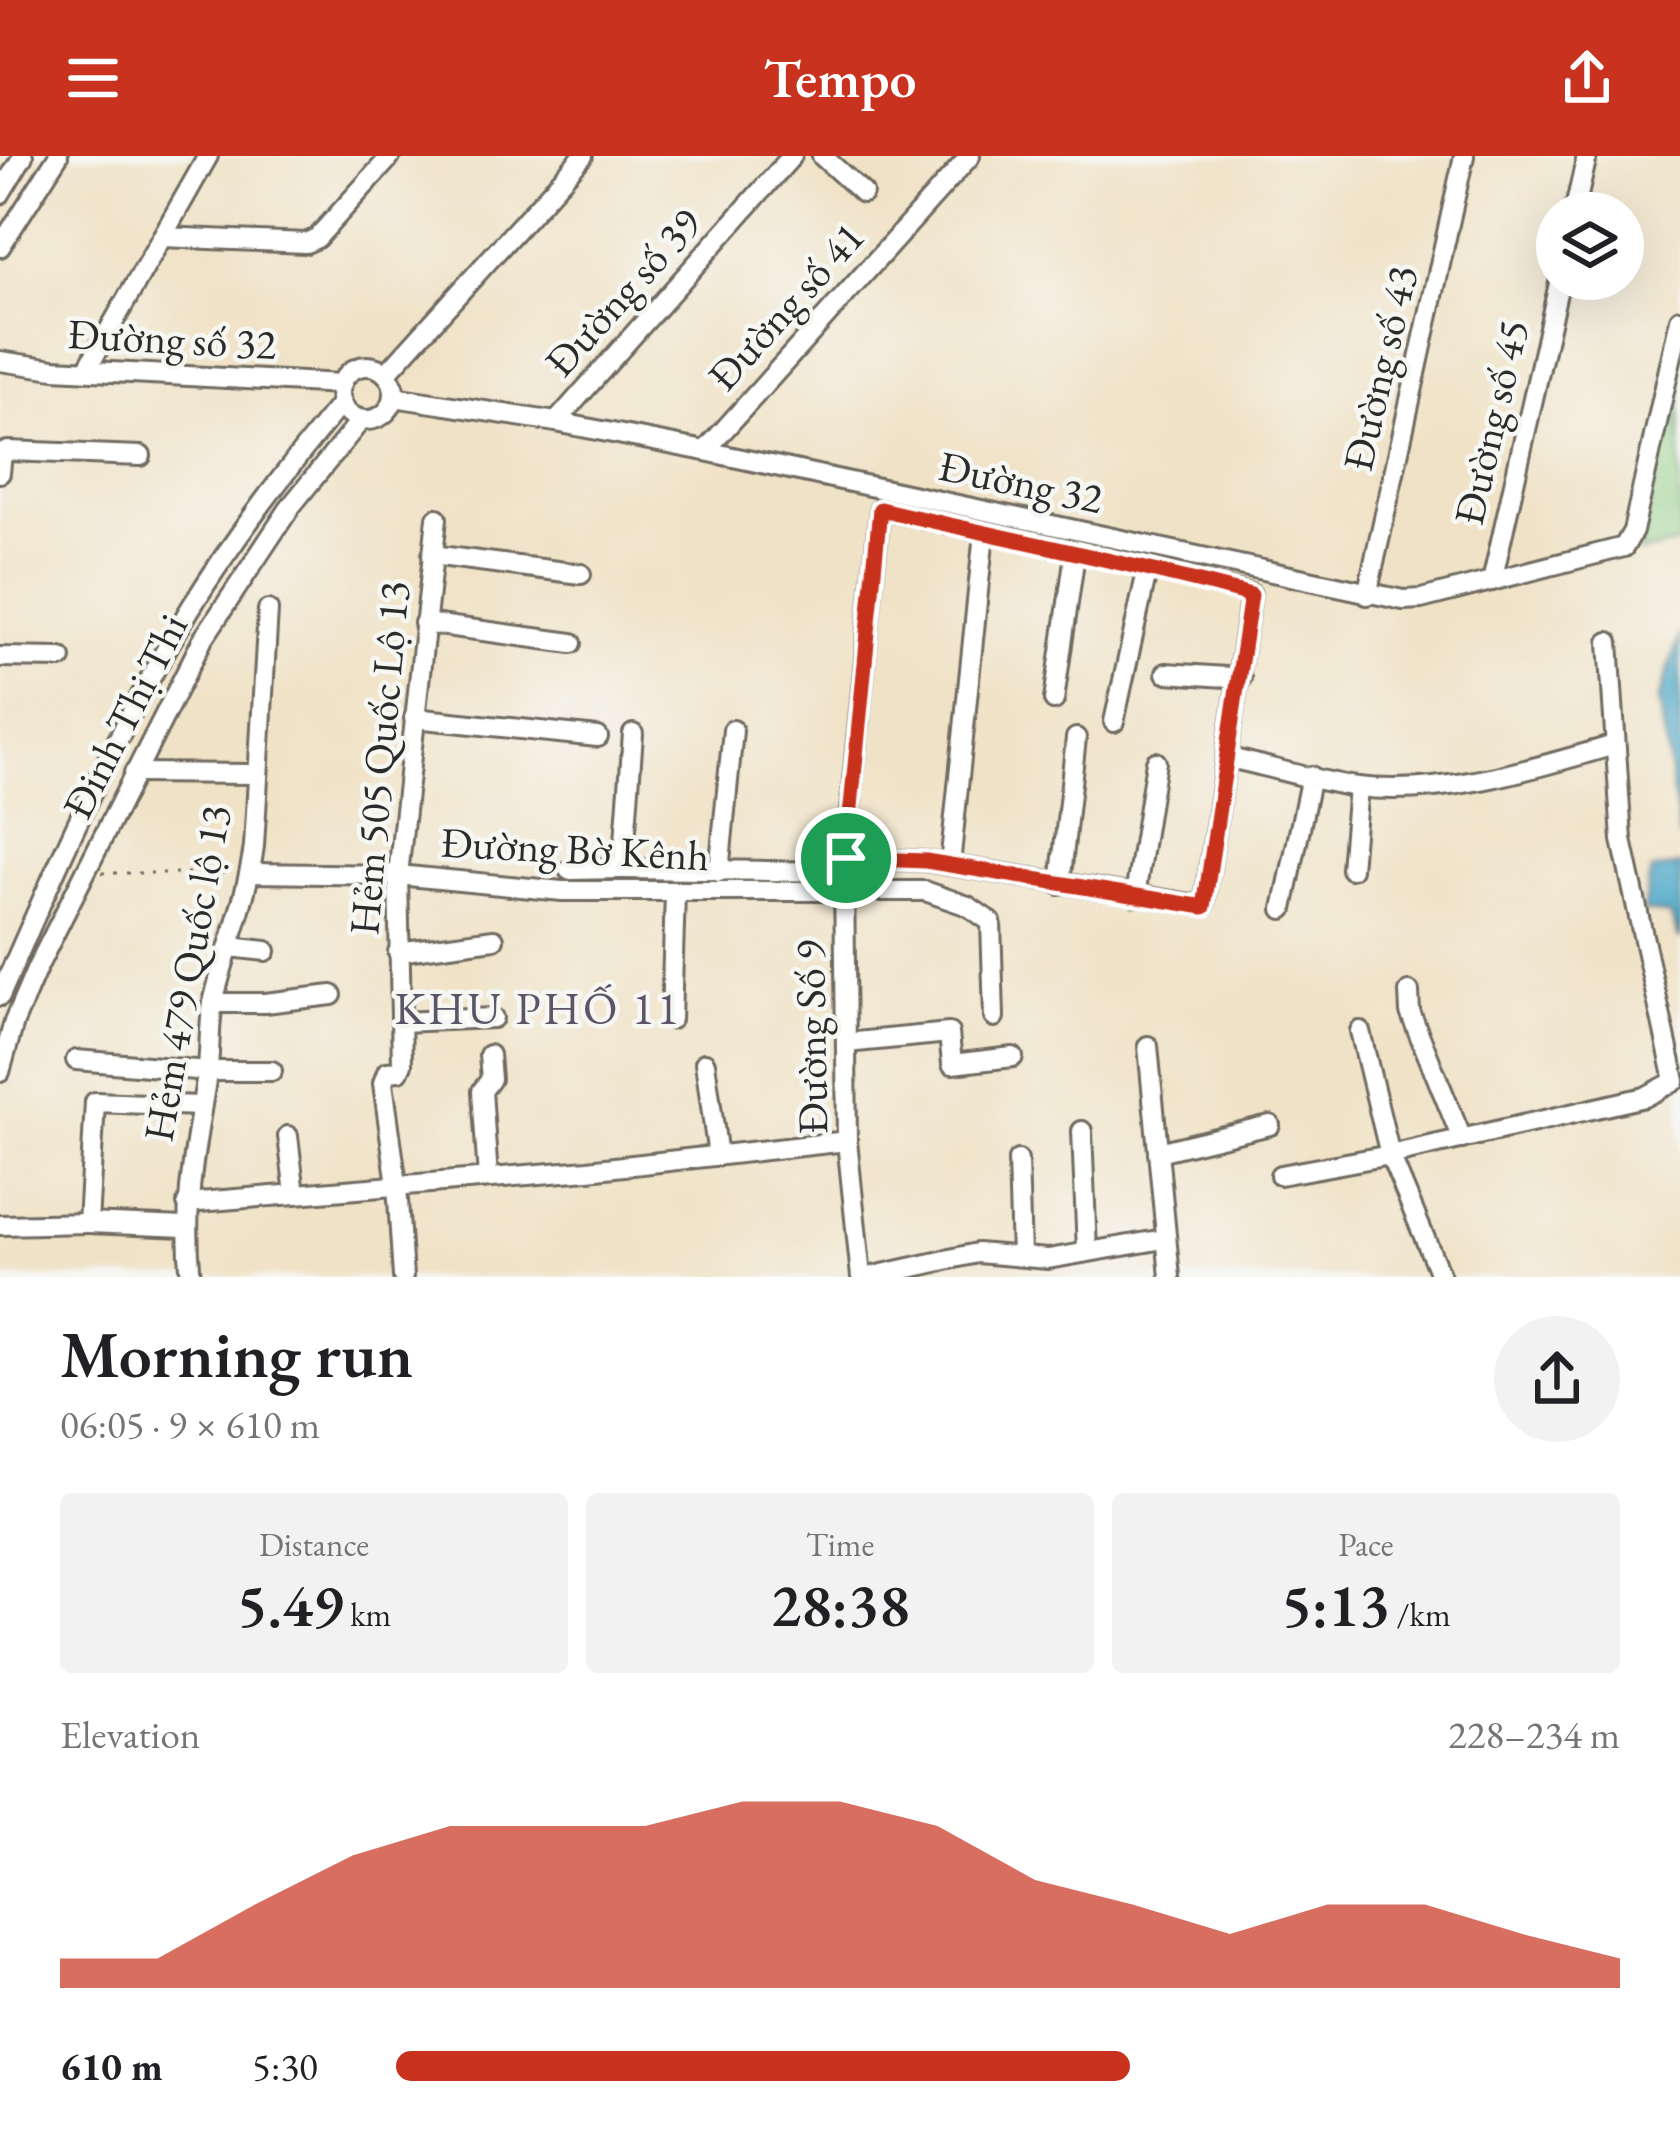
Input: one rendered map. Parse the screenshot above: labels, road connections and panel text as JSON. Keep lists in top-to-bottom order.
{
  "streets": {
    "street": [
      "Đường số 39",
      "Đường số 41",
      "Đường số 32",
      "Đường số 43",
      "Đường số 45",
      "Đường 32",
      "Đinh Thị Thi",
      "Hẻm 505 Quốc Lộ 13",
      "Đường Bờ Kênh",
      "Hẻm 479 Quốc lộ 13",
      "Đường Số 9"
    ]
  },
  "crossings": [
    ["Đường số 39", "Đường 32"],
    ["Đường số 41", "Đường 32"],
    ["Đường số 32", "Đường 32"],
    ["Đường số 32", "Đinh Thị Thi"],
    ["Đường số 43", "Đường 32"],
    ["Đường số 45", "Đường 32"],
    ["Đường 32", "Đinh Thị Thi"],
    ["Đinh Thị Thi", "Hẻm 479 Quốc lộ 13"],
    ["Hẻm 505 Quốc Lộ 13", "Đường Bờ Kênh"],
    ["Đường Bờ Kênh", "Hẻm 479 Quốc lộ 13"],
    ["Đường Bờ Kênh", "Đường Số 9"]
  ],
  "districts": ["KHU PHỐ 11"],
  "page": {
    "header": "Tempo",
    "heading": ["Morning run", "06:05 · 9 × 610 m"],
    "stats": [
      ["Distance", "5.49 km"],
      ["Time", "28:38"],
      ["Pace", "5:13 /km"]
    ],
    "chart": ["Elevation", "228–234 m"],
    "list": [
      {
        "name": "610 m",
        "note": "5:30"
      }
    ]
  }
}
